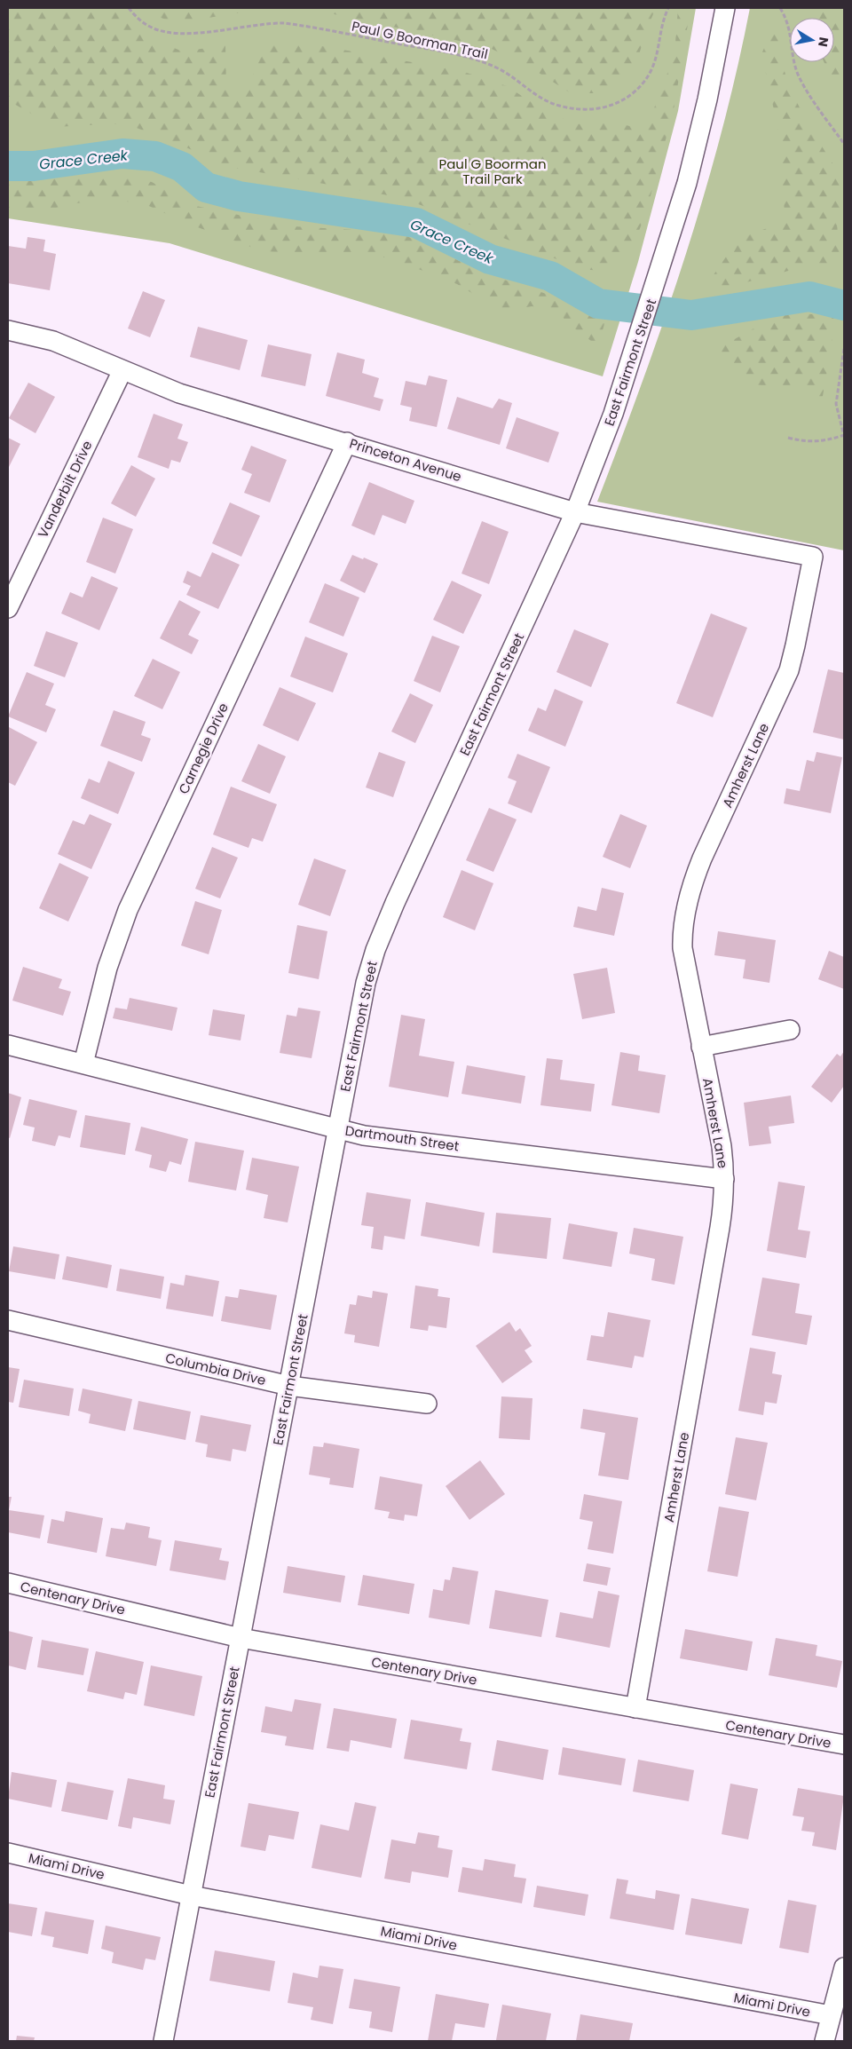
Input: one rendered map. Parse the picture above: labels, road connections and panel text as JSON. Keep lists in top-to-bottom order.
{
  "streets": {
    "street": [
      "East Fairmont Street",
      "Princeton Avenue",
      "Vanderbilt Drive",
      "Carnegie Drive",
      "Amherst Lane",
      "Dartmouth Street",
      "Columbia Drive",
      "Centenary Drive",
      "Miami Drive"
    ],
    "path": ["Paul G Boorman Trail"]
  },
  "crossings": [
    ["East Fairmont Street", "Princeton Avenue"],
    ["East Fairmont Street", "Dartmouth Street"],
    ["East Fairmont Street", "Columbia Drive"],
    ["East Fairmont Street", "Centenary Drive"],
    ["East Fairmont Street", "Miami Drive"],
    ["Princeton Avenue", "Vanderbilt Drive"],
    ["Princeton Avenue", "Carnegie Drive"],
    ["Princeton Avenue", "Amherst Lane"],
    ["Carnegie Drive", "Dartmouth Street"],
    ["Amherst Lane", "Dartmouth Street"],
    ["Amherst Lane", "Centenary Drive"]
  ],
  "water": ["Grace Creek"],
  "parks": ["Paul G Boorman Trail Park"],
  "north": "right"
}
